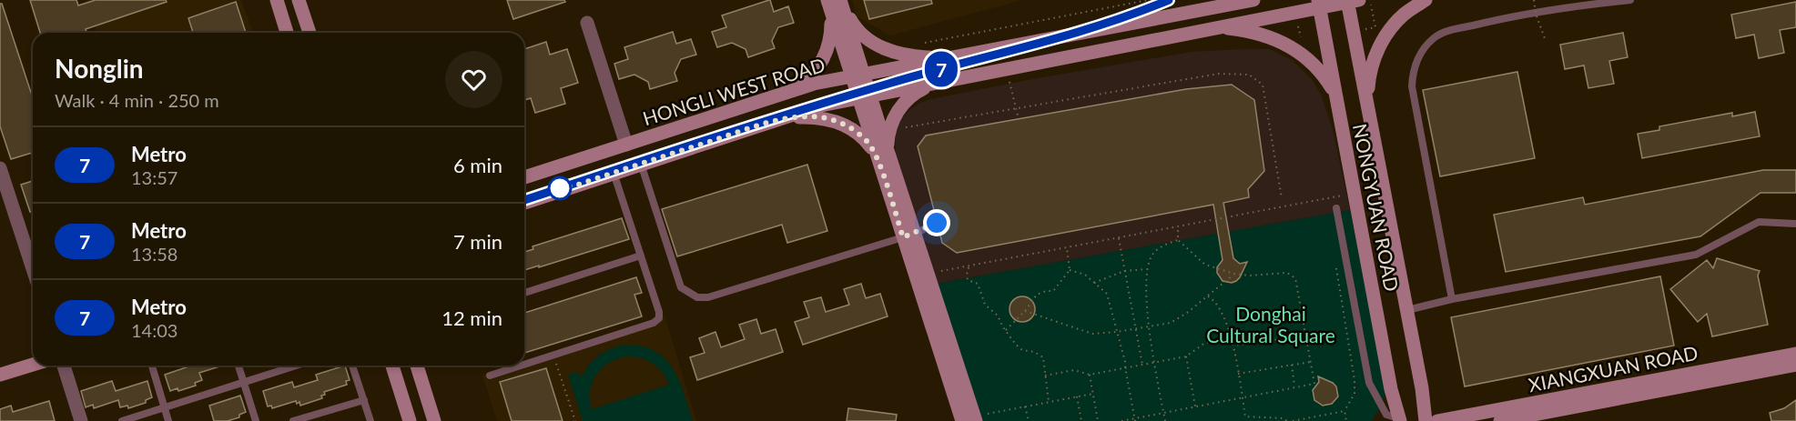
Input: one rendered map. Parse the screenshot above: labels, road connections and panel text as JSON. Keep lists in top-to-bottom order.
{
  "streets": {
    "main road": ["HONGLI WEST ROAD", "NONGYUAN ROAD", "XIANGXUAN ROAD"]
  },
  "crossings": [
    ["HONGLI WEST ROAD", "NONGYUAN ROAD"]
  ],
  "parks": ["Donghai Cultural Square"],
  "lines": ["metro line 7"],
  "page": {
    "on_map": "7",
    "heading": ["Nonglin", "Walk · 4 min · 250 m"],
    "list": [
      {
        "mark": "7",
        "name": "Metro",
        "note": "13:57",
        "value": "6 min"
      },
      {
        "mark": "7",
        "name": "Metro",
        "note": "13:58",
        "value": "7 min"
      },
      {
        "mark": "7",
        "name": "Metro",
        "note": "14:03",
        "value": "12 min"
      }
    ]
  }
}
